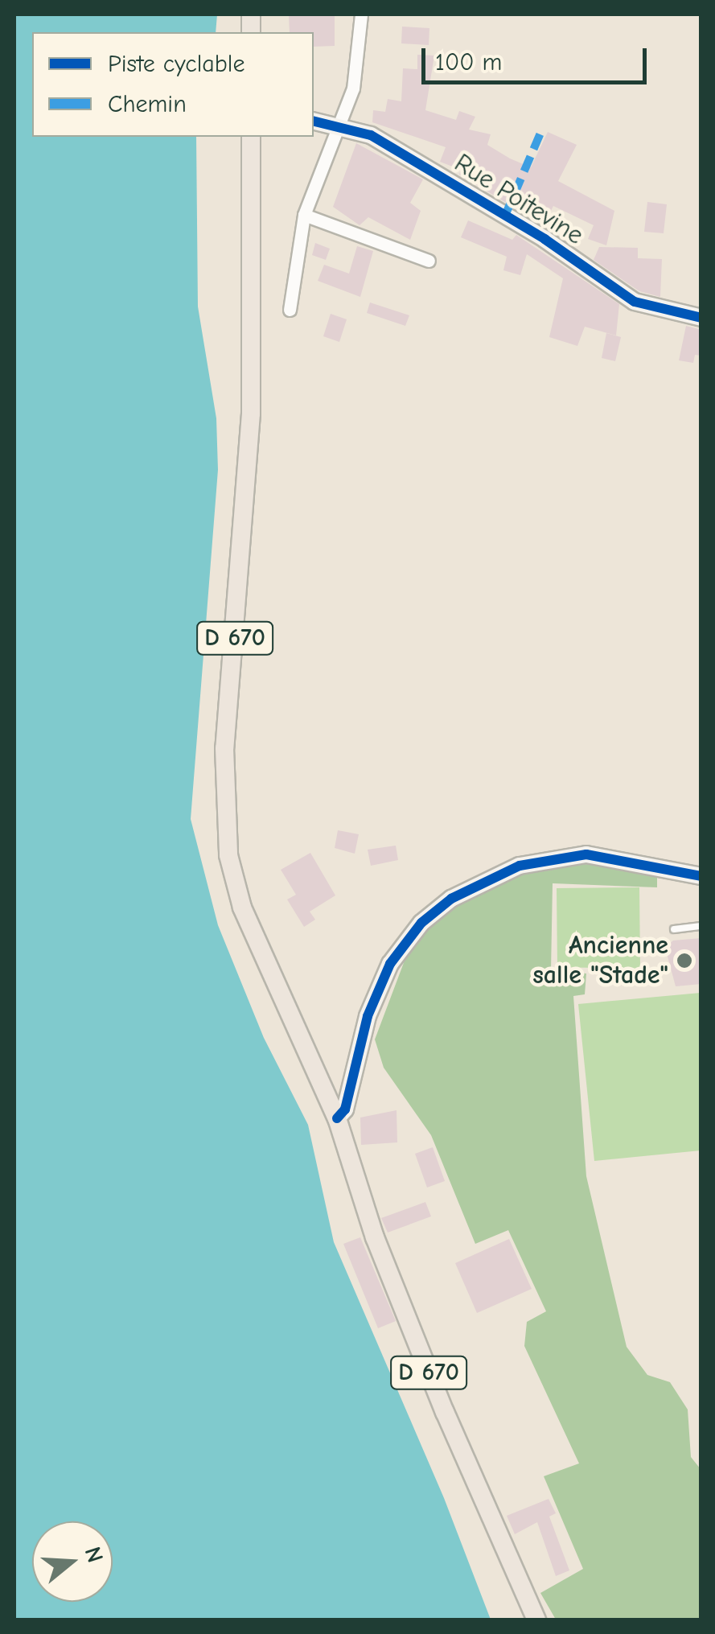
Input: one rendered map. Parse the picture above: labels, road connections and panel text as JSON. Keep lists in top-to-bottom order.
{
  "streets": {
    "main road": ["D 670"],
    "street": ["Rue Poitevine"]
  },
  "places": ["Ancienne salle \"Stade\""],
  "legend": ["Piste cyclable", "Chemin"],
  "scale_bar": "100 m",
  "north": "right"
}
